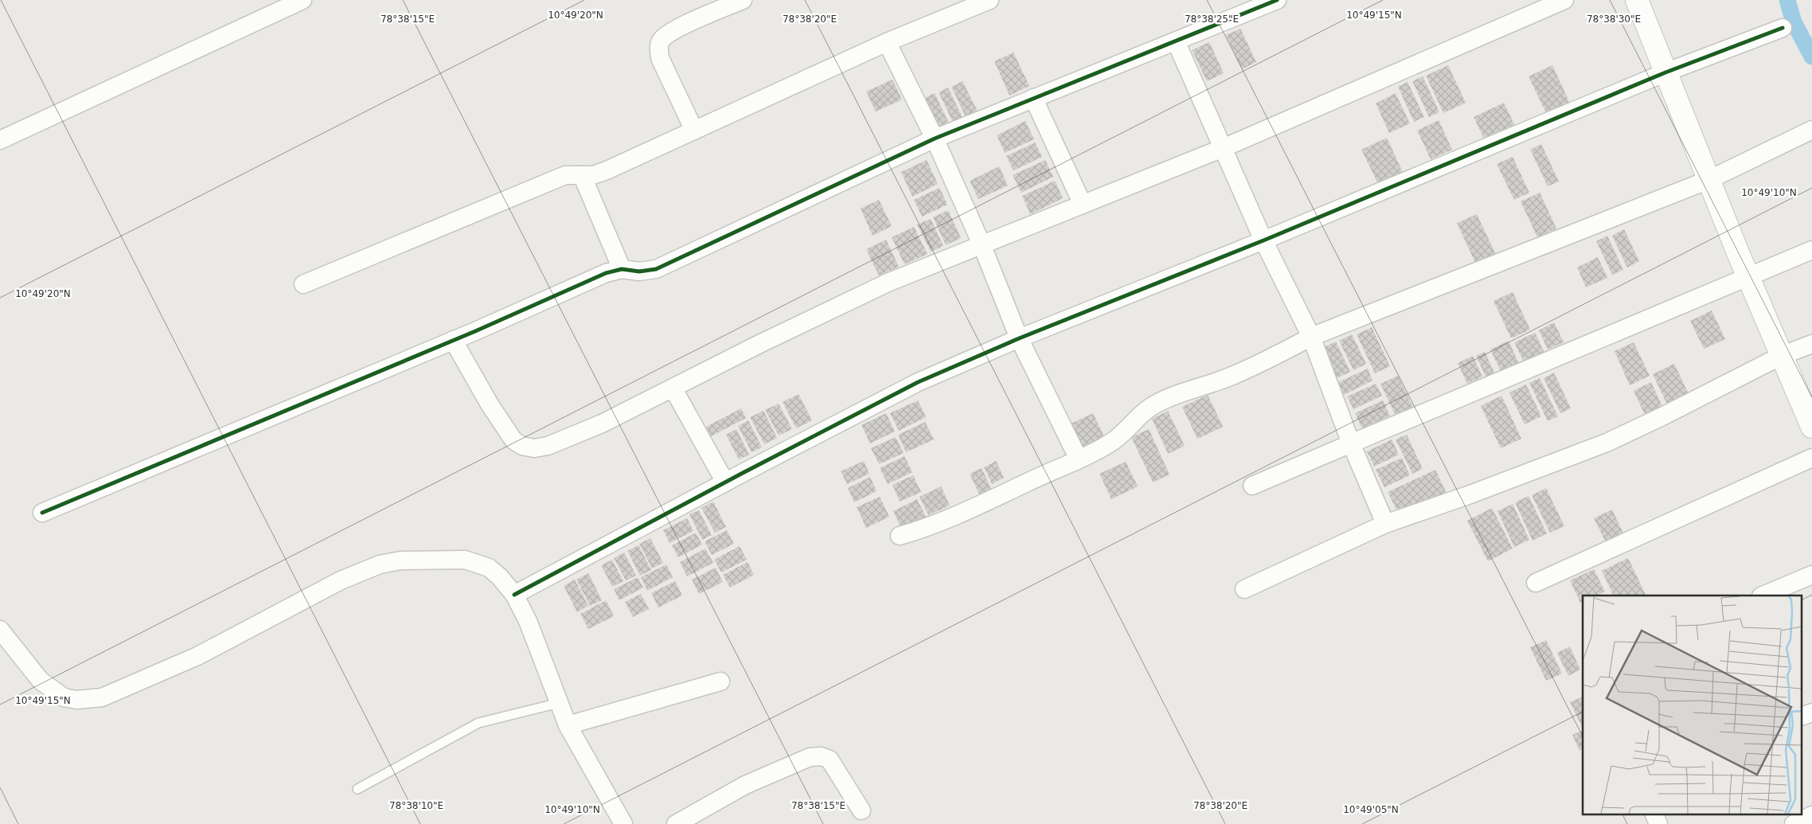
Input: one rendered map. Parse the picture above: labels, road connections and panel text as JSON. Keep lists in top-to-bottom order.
{
  "coordinates": [
    "10°49'20\"N",
    "10°49'15\"N",
    "78°38'15\"E",
    "78°38'20\"E",
    "78°38'25\"E",
    "78°38'30\"E",
    "10°49'10\"N",
    "78°38'10\"E",
    "10°49'05\"N"
  ]
}
